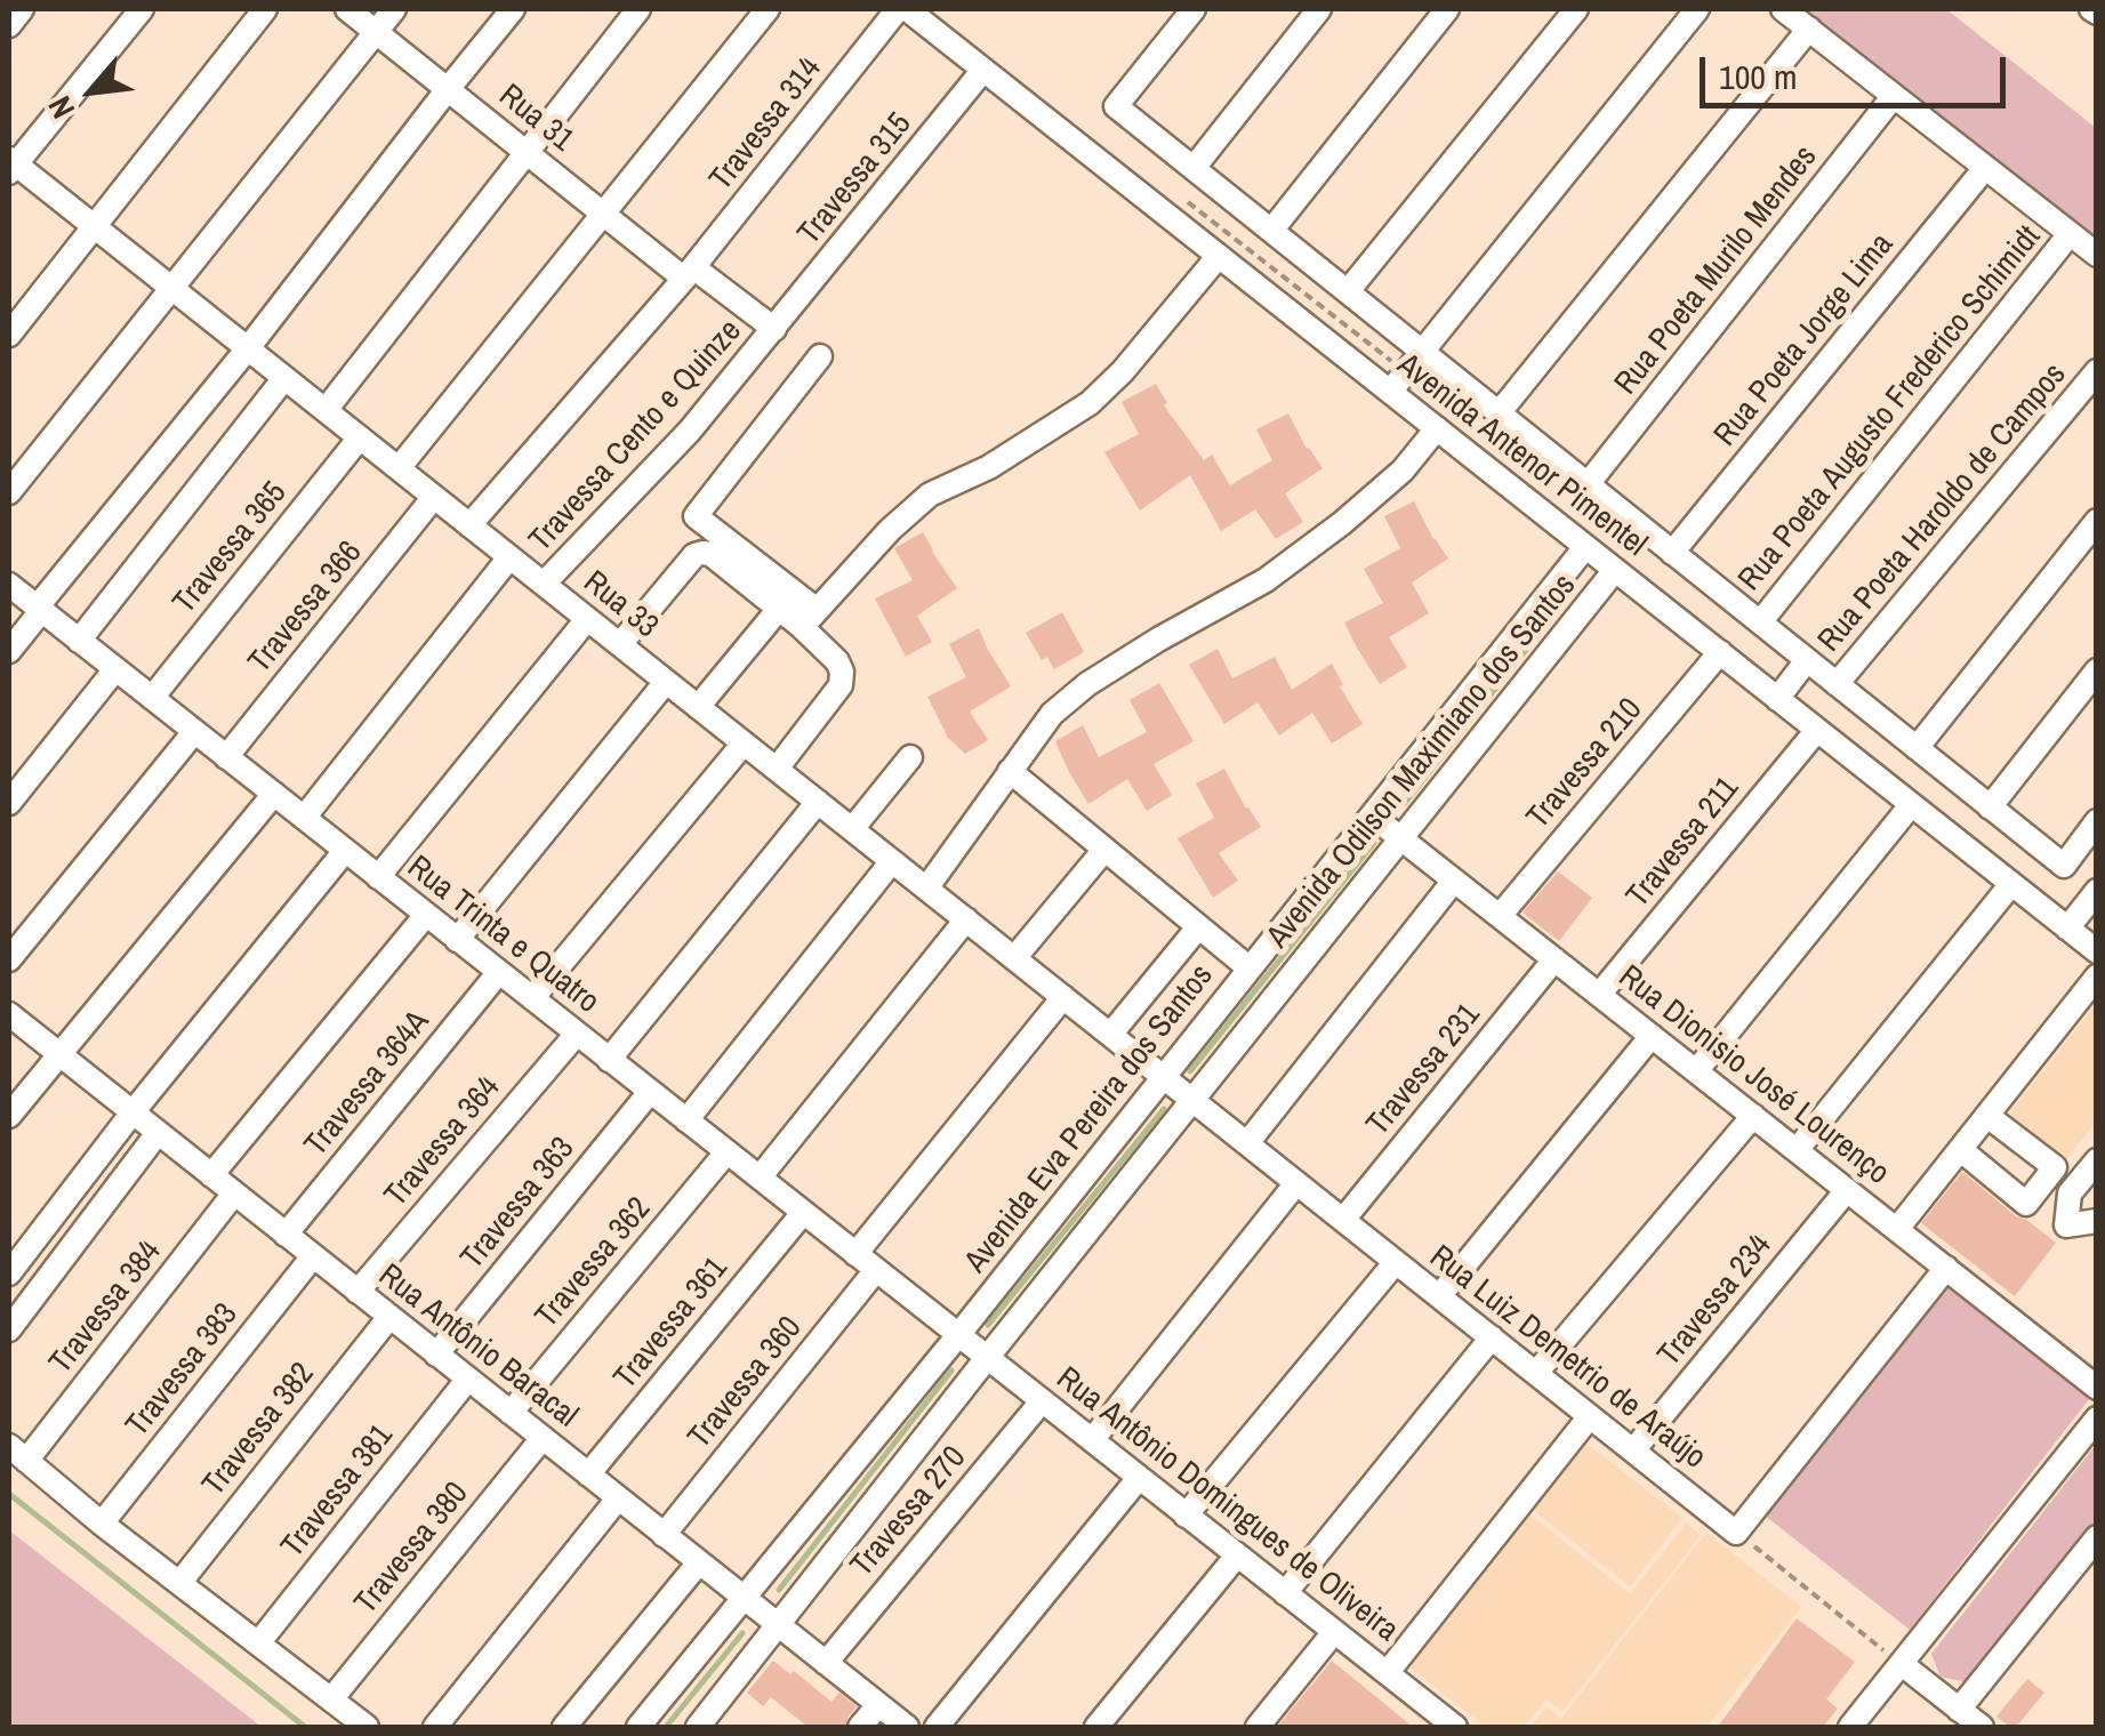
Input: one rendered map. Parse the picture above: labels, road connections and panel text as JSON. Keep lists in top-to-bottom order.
{
  "streets": {
    "street": [
      "Rua 31",
      "Travessa 314",
      "Travessa 315",
      "Rua Poeta Murilo Mendes",
      "Rua Poeta Jorge Lima",
      "Rua Poeta Augusto Frederico Schimidt",
      "Travessa Cento e Quinze",
      "Avenida Antenor Pimentel",
      "Rua Poeta Haroldo de Campos",
      "Travessa 365",
      "Rua 33",
      "Travessa 366",
      "Avenida Odilson Maximiano dos Santos",
      "Travessa 210",
      "Travessa 211",
      "Rua Trinta e Quatro",
      "Travessa 231",
      "Rua Dionisio José Lourenço",
      "Travessa 364A",
      "Avenida Eva Pereira dos Santos",
      "Travessa 364",
      "Travessa 363",
      "Travessa 362",
      "Travessa 234",
      "Travessa 384",
      "Travessa 361",
      "Rua Antônio Baracal",
      "Rua Luiz Demetrio de Araújo",
      "Travessa 383",
      "Travessa 360",
      "Travessa 382",
      "Travessa 381",
      "Rua Antônio Domingues de Oliveira",
      "Travessa 270",
      "Travessa 380"
    ]
  },
  "crossings": [
    ["Rua 31", "Travessa 314"],
    ["Rua 31", "Travessa 315"],
    ["Rua 31", "Travessa Cento e Quinze"],
    ["Travessa 314", "Avenida Antenor Pimentel"],
    ["Travessa 314", "Rua 33"],
    ["Travessa 315", "Travessa Cento e Quinze"],
    ["Travessa 315", "Avenida Antenor Pimentel"],
    ["Travessa Cento e Quinze", "Rua 33"],
    ["Avenida Antenor Pimentel", "Avenida Odilson Maximiano dos Santos"],
    ["Avenida Antenor Pimentel", "Travessa 210"],
    ["Avenida Antenor Pimentel", "Travessa 211"],
    ["Avenida Antenor Pimentel", "Avenida Eva Pereira dos Santos"],
    ["Travessa 365", "Rua 33"],
    ["Travessa 365", "Rua Trinta e Quatro"],
    ["Rua 33", "Travessa 366"],
    ["Rua 33", "Avenida Odilson Maximiano dos Santos"],
    ["Rua 33", "Avenida Eva Pereira dos Santos"],
    ["Rua 33", "Rua Luiz Demetrio de Araújo"],
    ["Travessa 366", "Rua Trinta e Quatro"],
    ["Avenida Odilson Maximiano dos Santos", "Rua Dionisio José Lourenço"],
    ["Avenida Odilson Maximiano dos Santos", "Rua Luiz Demetrio de Araújo"],
    ["Travessa 210", "Rua Dionisio José Lourenço"],
    ["Travessa 211", "Rua Dionisio José Lourenço"],
    ["Rua Trinta e Quatro", "Travessa 364A"],
    ["Rua Trinta e Quatro", "Avenida Eva Pereira dos Santos"],
    ["Rua Trinta e Quatro", "Travessa 364"],
    ["Rua Trinta e Quatro", "Travessa 363"],
    ["Rua Trinta e Quatro", "Travessa 362"],
    ["Rua Trinta e Quatro", "Travessa 361"],
    ["Rua Trinta e Quatro", "Travessa 360"],
    ["Rua Trinta e Quatro", "Rua Antônio Domingues de Oliveira"],
    ["Travessa 231", "Rua Dionisio José Lourenço"],
    ["Travessa 231", "Rua Luiz Demetrio de Araújo"],
    ["Rua Dionisio José Lourenço", "Avenida Eva Pereira dos Santos"],
    ["Rua Dionisio José Lourenço", "Travessa 234"],
    ["Travessa 364A", "Rua Antônio Baracal"],
    ["Avenida Eva Pereira dos Santos", "Rua Antônio Baracal"],
    ["Avenida Eva Pereira dos Santos", "Rua Antônio Domingues de Oliveira"],
    ["Travessa 364", "Rua Antônio Baracal"],
    ["Travessa 363", "Rua Antônio Baracal"],
    ["Travessa 362", "Rua Antônio Baracal"],
    ["Travessa 234", "Rua Luiz Demetrio de Araújo"],
    ["Travessa 384", "Rua Antônio Baracal"],
    ["Travessa 361", "Rua Antônio Baracal"],
    ["Rua Antônio Baracal", "Travessa 383"],
    ["Rua Antônio Baracal", "Travessa 360"],
    ["Rua Antônio Baracal", "Travessa 382"],
    ["Rua Antônio Baracal", "Travessa 381"],
    ["Rua Antônio Baracal", "Travessa 270"],
    ["Rua Antônio Baracal", "Travessa 380"],
    ["Rua Antônio Domingues de Oliveira", "Travessa 270"]
  ],
  "scale_bar": "100 m",
  "north": "bottom left"
}
